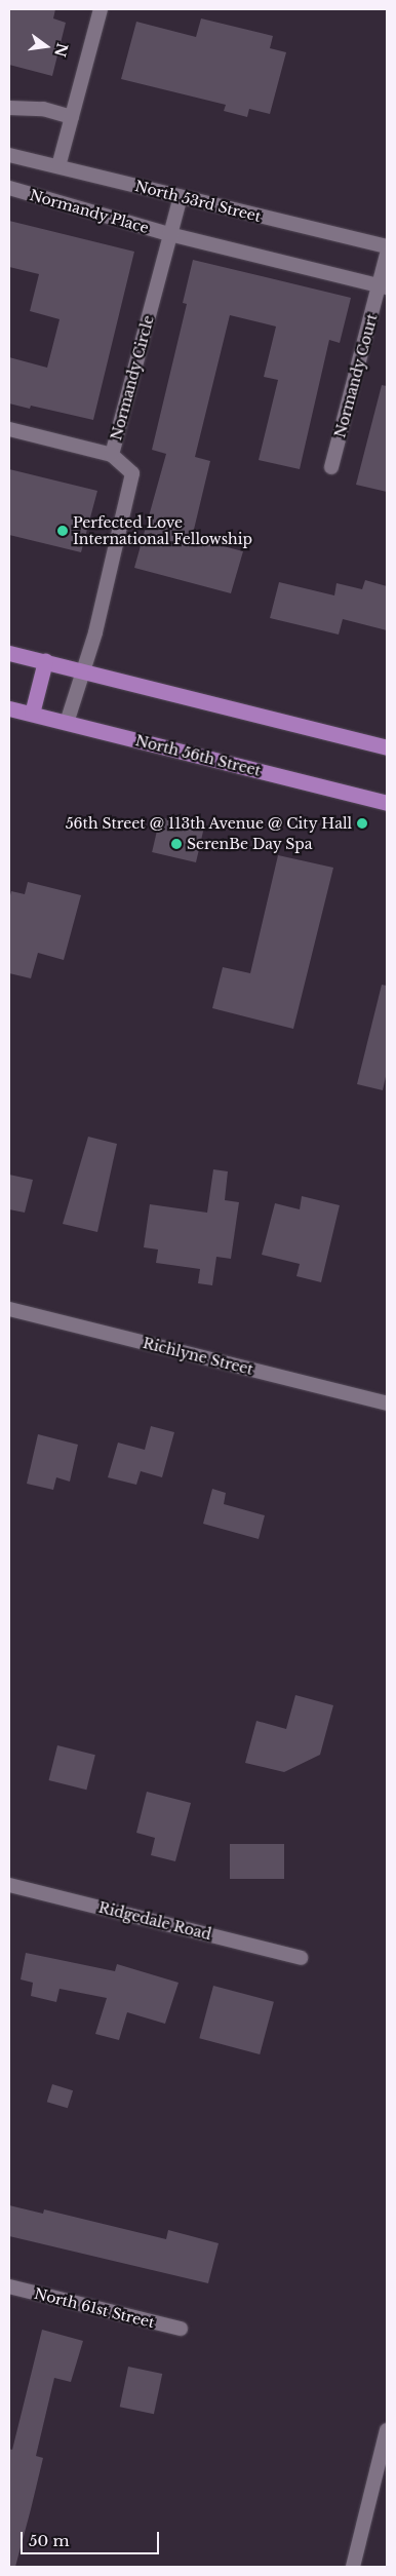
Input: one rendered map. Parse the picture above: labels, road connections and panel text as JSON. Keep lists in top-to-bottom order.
{
  "streets": {
    "main road": ["North 56th Street"],
    "street": [
      "North 53rd Street",
      "Normandy Place",
      "Normandy Court",
      "Normandy Circle",
      "Richlyne Street",
      "Ridgedale Road",
      "North 61st Street"
    ]
  },
  "crossings": [
    ["North 53rd Street", "Normandy Circle"],
    ["Normandy Place", "Normandy Circle"],
    ["Normandy Circle", "North 56th Street"]
  ],
  "places": ["Perfected Love International Fellowship", "56th Street @ 113th Avenue @ City Hall", "SerenBe Day Spa"],
  "scale_bar": "50 m",
  "north": "right"
}
